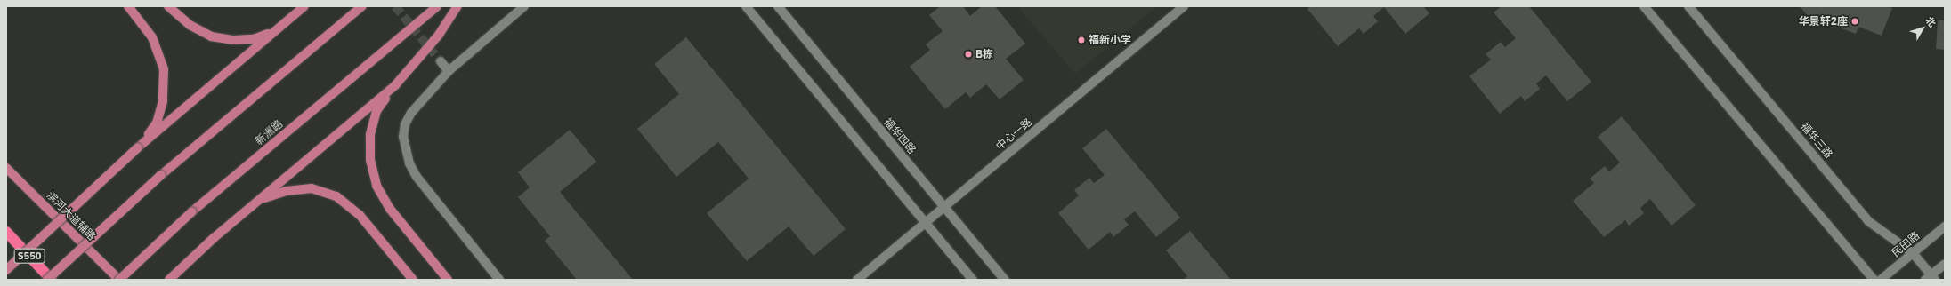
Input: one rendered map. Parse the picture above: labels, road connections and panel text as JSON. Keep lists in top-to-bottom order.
{
  "streets": {
    "highway": ["S550"],
    "main road": ["新洲路", "滨河大道辅路"],
    "street": [
      "中心一路",
      "福华四路",
      "福华三路",
      "民田路"
    ]
  },
  "crossings": [
    ["新洲路", "滨河大道辅路"],
    ["中心一路", "福华四路"],
    ["福华三路", "民田路"]
  ],
  "places": ["华景轩2座", "福新小学", "B栋"],
  "north": "top right"
}
